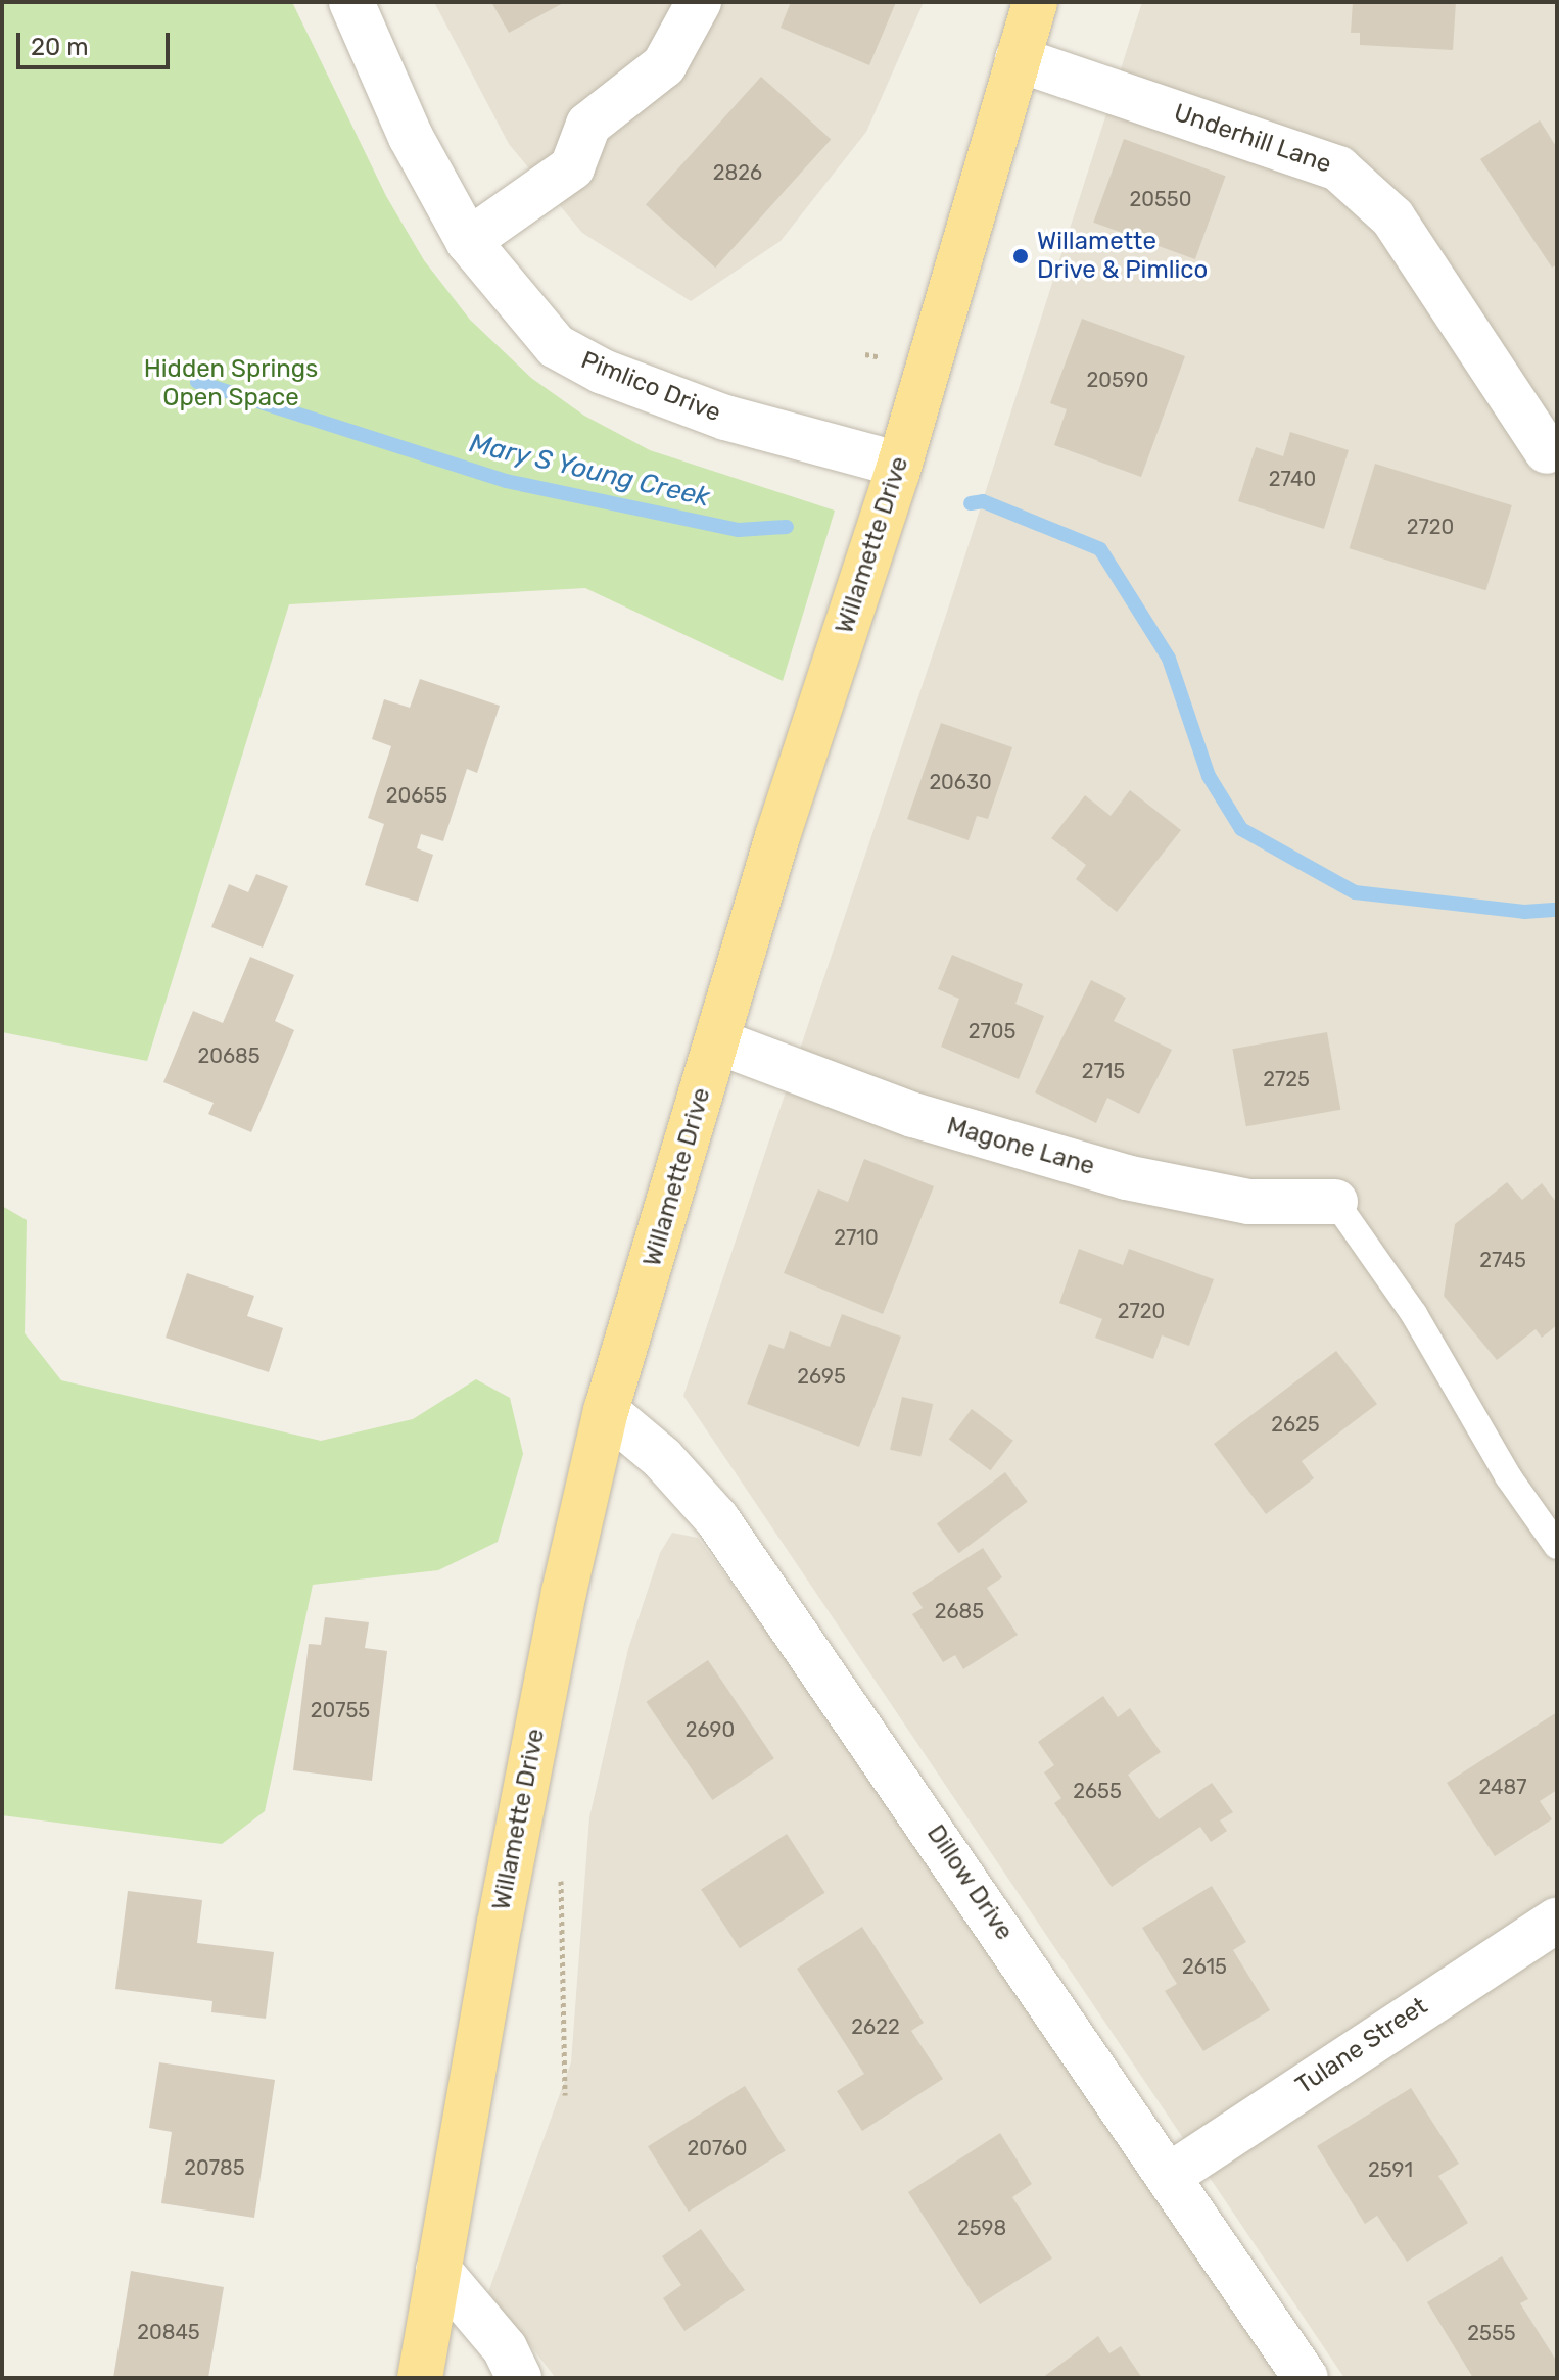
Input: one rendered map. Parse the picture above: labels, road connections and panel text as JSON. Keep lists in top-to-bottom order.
{
  "streets": {
    "main road": ["Willamette Drive"],
    "street": [
      "Underhill Lane",
      "Pimlico Drive",
      "Magone Lane",
      "Dillow Drive",
      "Tulane Street"
    ]
  },
  "crossings": [
    ["Underhill Lane", "Willamette Drive"],
    ["Pimlico Drive", "Willamette Drive"],
    ["Willamette Drive", "Magone Lane"],
    ["Willamette Drive", "Dillow Drive"],
    ["Dillow Drive", "Tulane Street"]
  ],
  "water": ["Mary S Young Creek"],
  "parks": ["Hidden Springs Open Space"],
  "places": ["Willamette Drive & Pimlico"],
  "house_numbers": [
    "2826",
    "20550",
    "20590",
    "2740",
    "2720",
    "20630",
    "20655",
    "2705",
    "20685",
    "2715",
    "2725",
    "2710",
    "2745",
    "2720",
    "2695",
    "2625",
    "2685",
    "20755",
    "2690",
    "2487",
    "2655",
    "2615",
    "2622",
    "20760",
    "20785",
    "2591",
    "2598",
    "20845",
    "2555"
  ],
  "scale_bar": "20 m"
}
